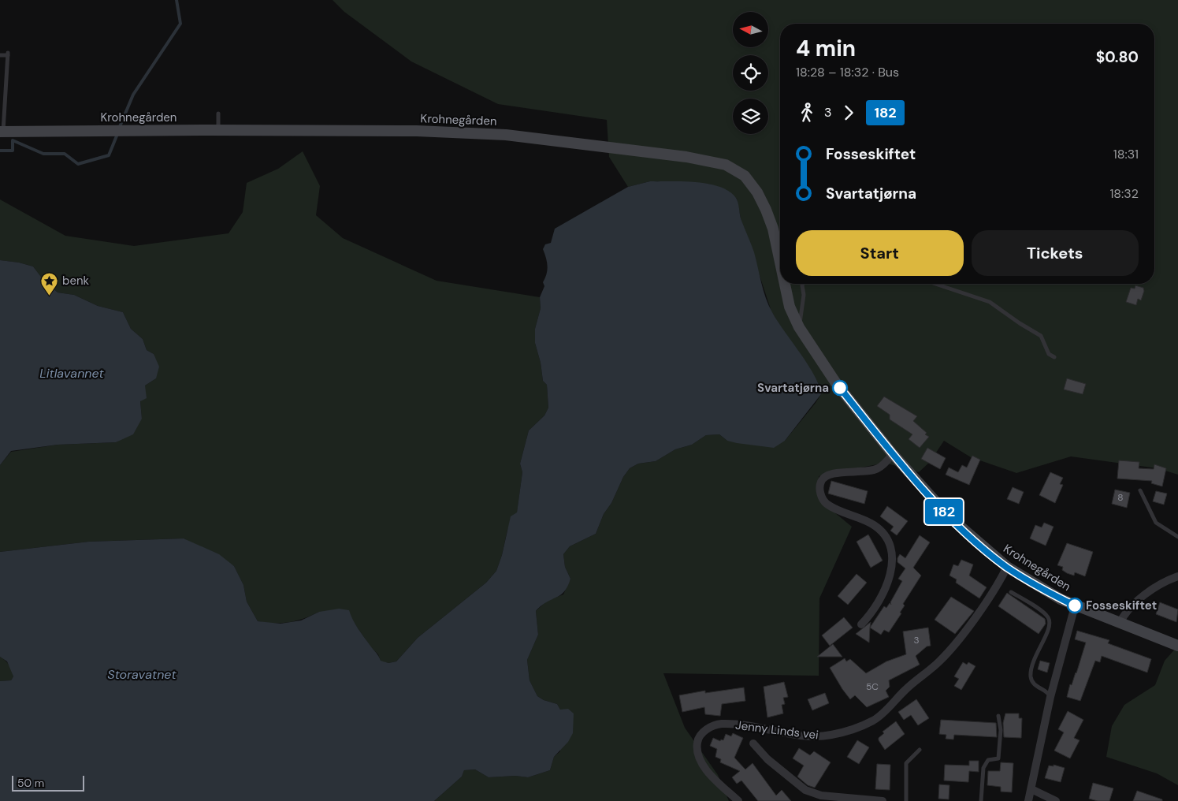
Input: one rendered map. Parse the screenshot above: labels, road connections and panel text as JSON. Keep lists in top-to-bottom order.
{
  "streets": {
    "main road": ["Krohnegården"],
    "street": ["Jenny Linds vei"]
  },
  "crossings": [
    ["Krohnegården", "Jenny Linds vei"]
  ],
  "water": ["Litlavannet", "Storavatnet"],
  "places": {
    "place": ["benk"],
    "other": ["Svartatjørna", "Fosseskiftet"]
  },
  "lines": ["bus line 182"],
  "house_numbers": ["8", "3", "5C"],
  "scale_bar": "50 m",
  "north": "left",
  "page": {
    "on_map": "182",
    "heading": ["4 min", "18:28 – 18:32 · Bus", "$0.80"],
    "legs": ["3", "182"],
    "list": [
      {
        "name": "Fosseskiftet",
        "value": "18:31"
      },
      {
        "name": "Svartatjørna",
        "value": "18:32"
      }
    ],
    "buttons": ["Start", "Tickets"],
    "scale": "50 m"
  }
}
